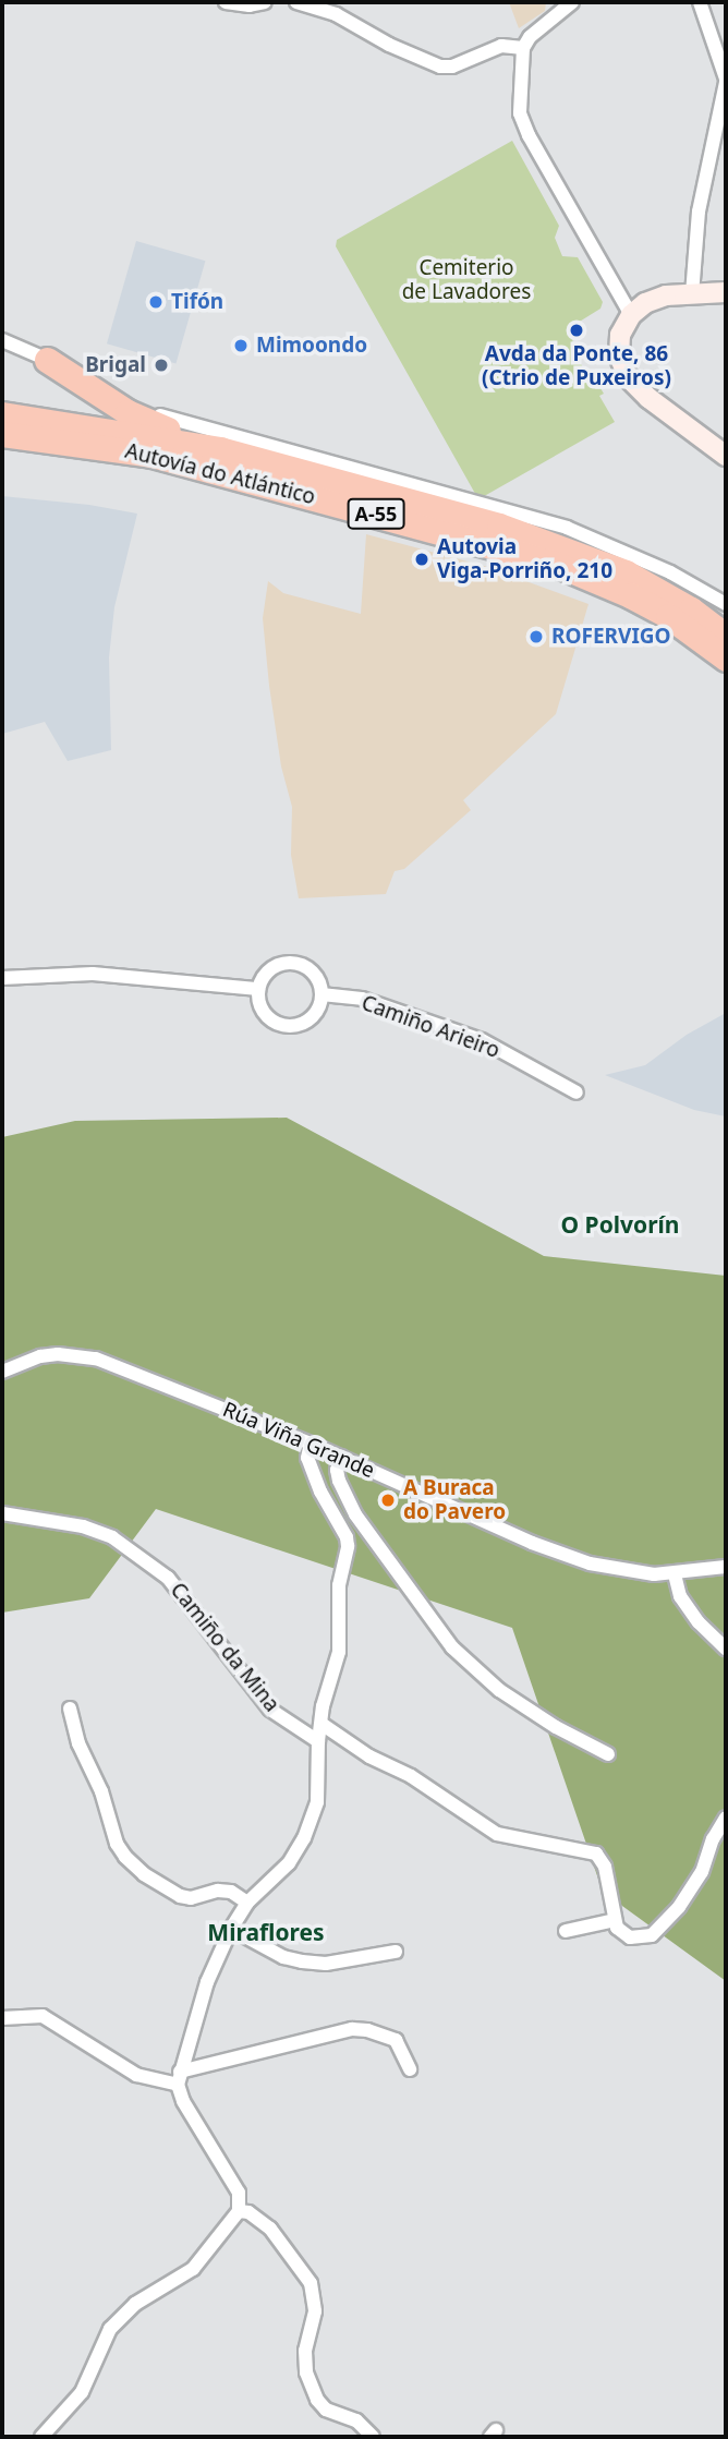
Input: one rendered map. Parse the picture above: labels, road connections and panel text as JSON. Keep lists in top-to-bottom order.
{
  "streets": {
    "highway": ["Autovía do Atlántico", "A-55"],
    "street": ["Camiño Arieiro", "Rúa Viña Grande", "Camiño da Mina"]
  },
  "districts": ["O Polvorín", "Miraflores"],
  "parks": ["Cemiterio de Lavadores"],
  "places": [
    "Tifón",
    "Avda da Ponte, 86 (Ctrio de Puxeiros)",
    "Mimoondo",
    "Brigal",
    "Autovia Viga-Porriño, 210",
    "ROFERVIGO",
    "A Buraca do Pavero"
  ]
}
